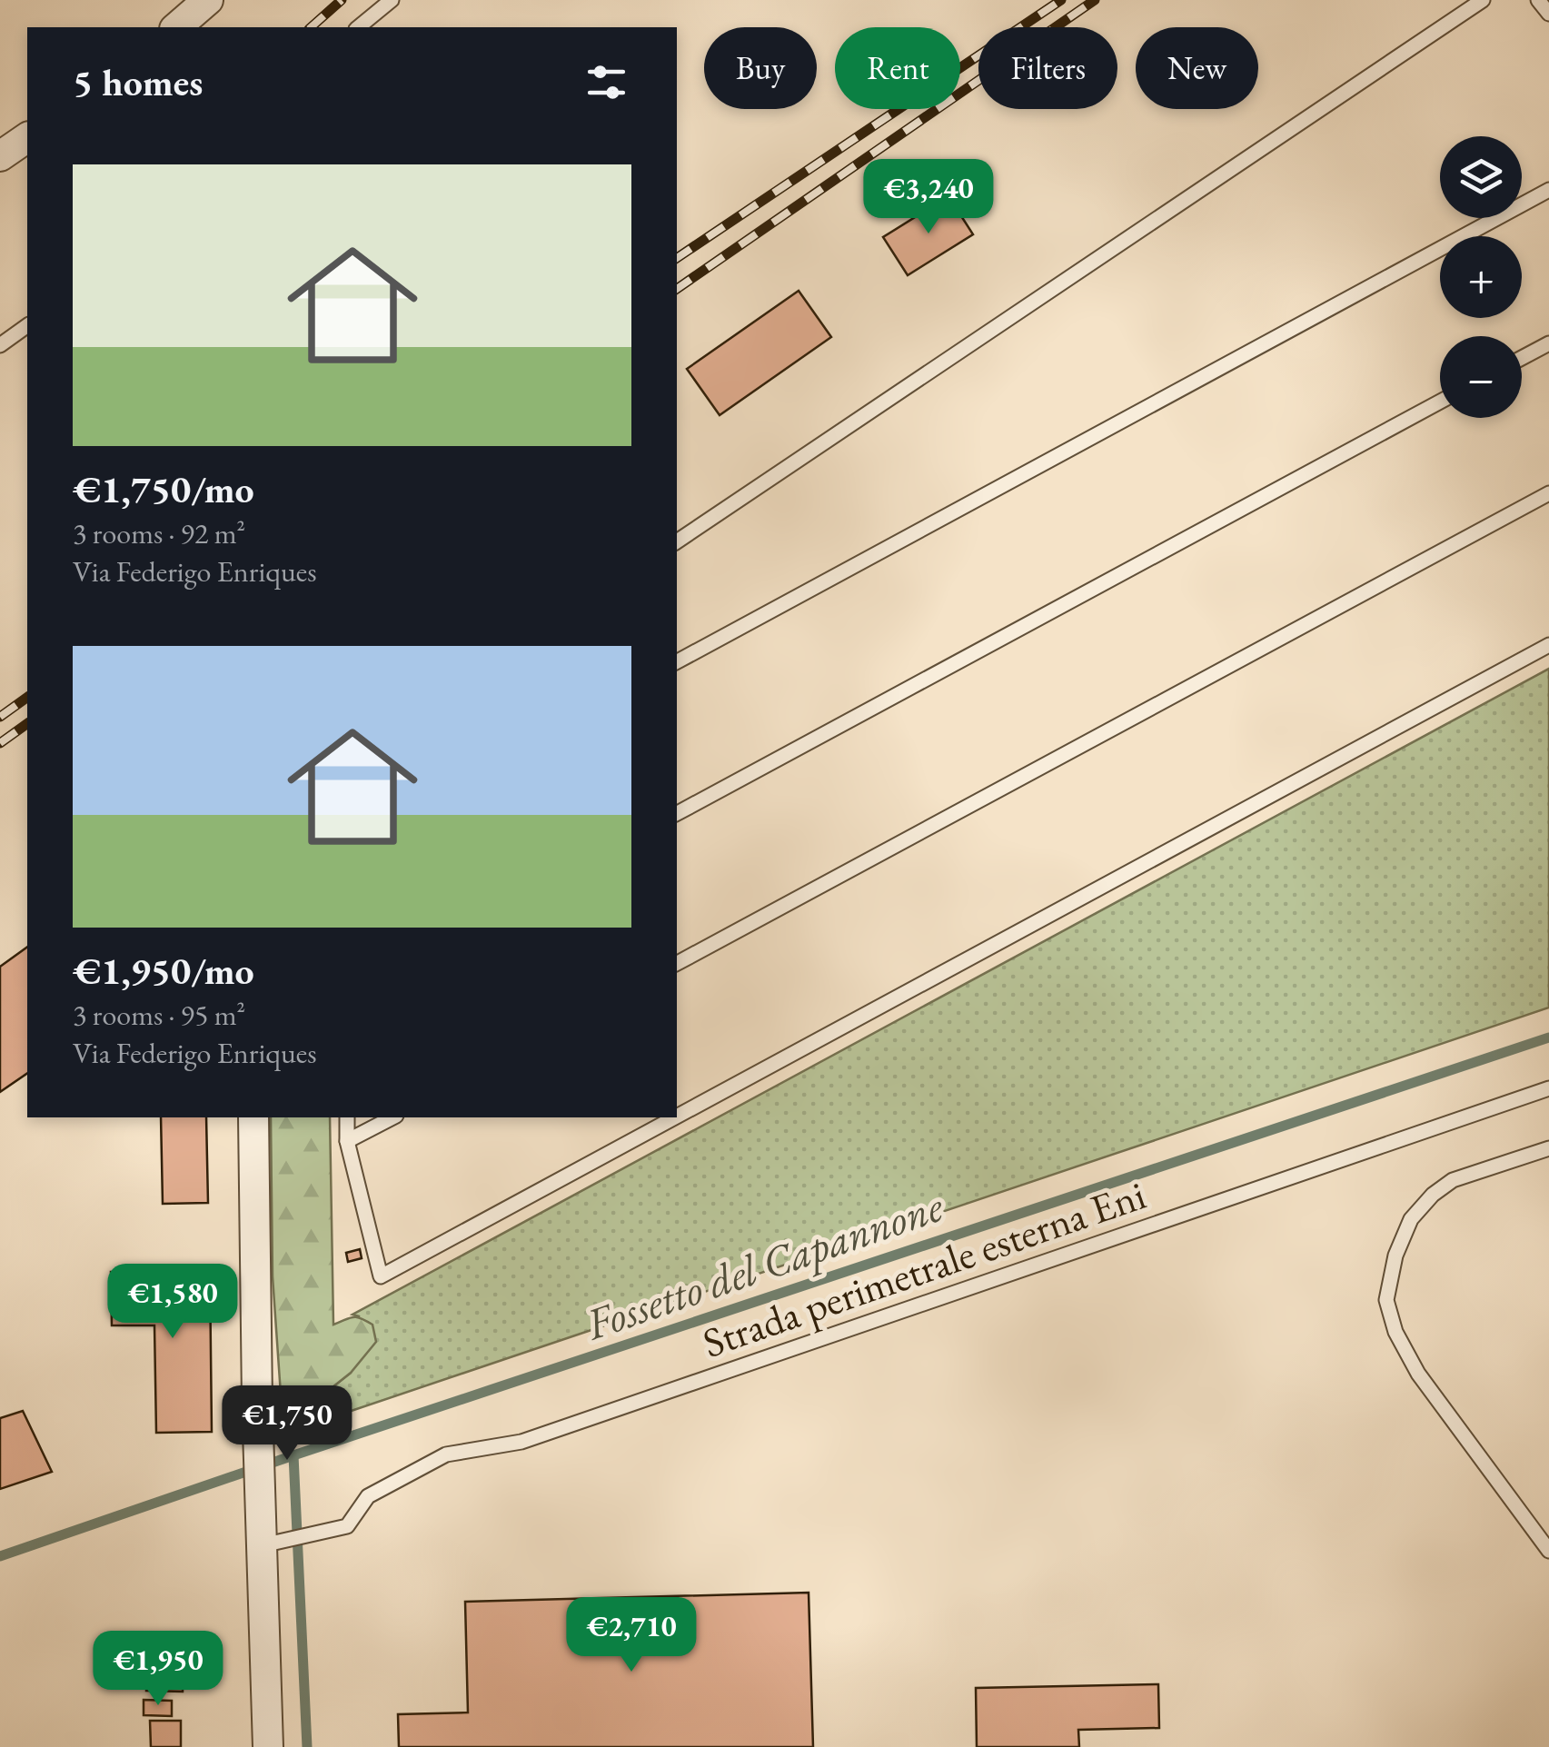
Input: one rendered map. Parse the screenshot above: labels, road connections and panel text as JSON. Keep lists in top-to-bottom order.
{
  "streets": {
    "lane": ["Strada perimetrale esterna Eni"]
  },
  "water": ["Fossetto del Capannone"],
  "page": {
    "chip": [
      "Buy",
      "Rent",
      "Filters",
      "New"
    ],
    "heading": "5 homes",
    "map_buttons": ["+", "−"],
    "list": [
      {
        "name": "€1,750/mo",
        "note": "3 rooms · 92 m² · Via Federigo Enriques"
      },
      {
        "name": "€1,950/mo",
        "note": "3 rooms · 95 m² · Via Federigo Enriques"
      }
    ],
    "price": [
      "€3,240",
      "€1,580",
      "€1,750",
      "€2,710",
      "€1,950"
    ]
  }
}
